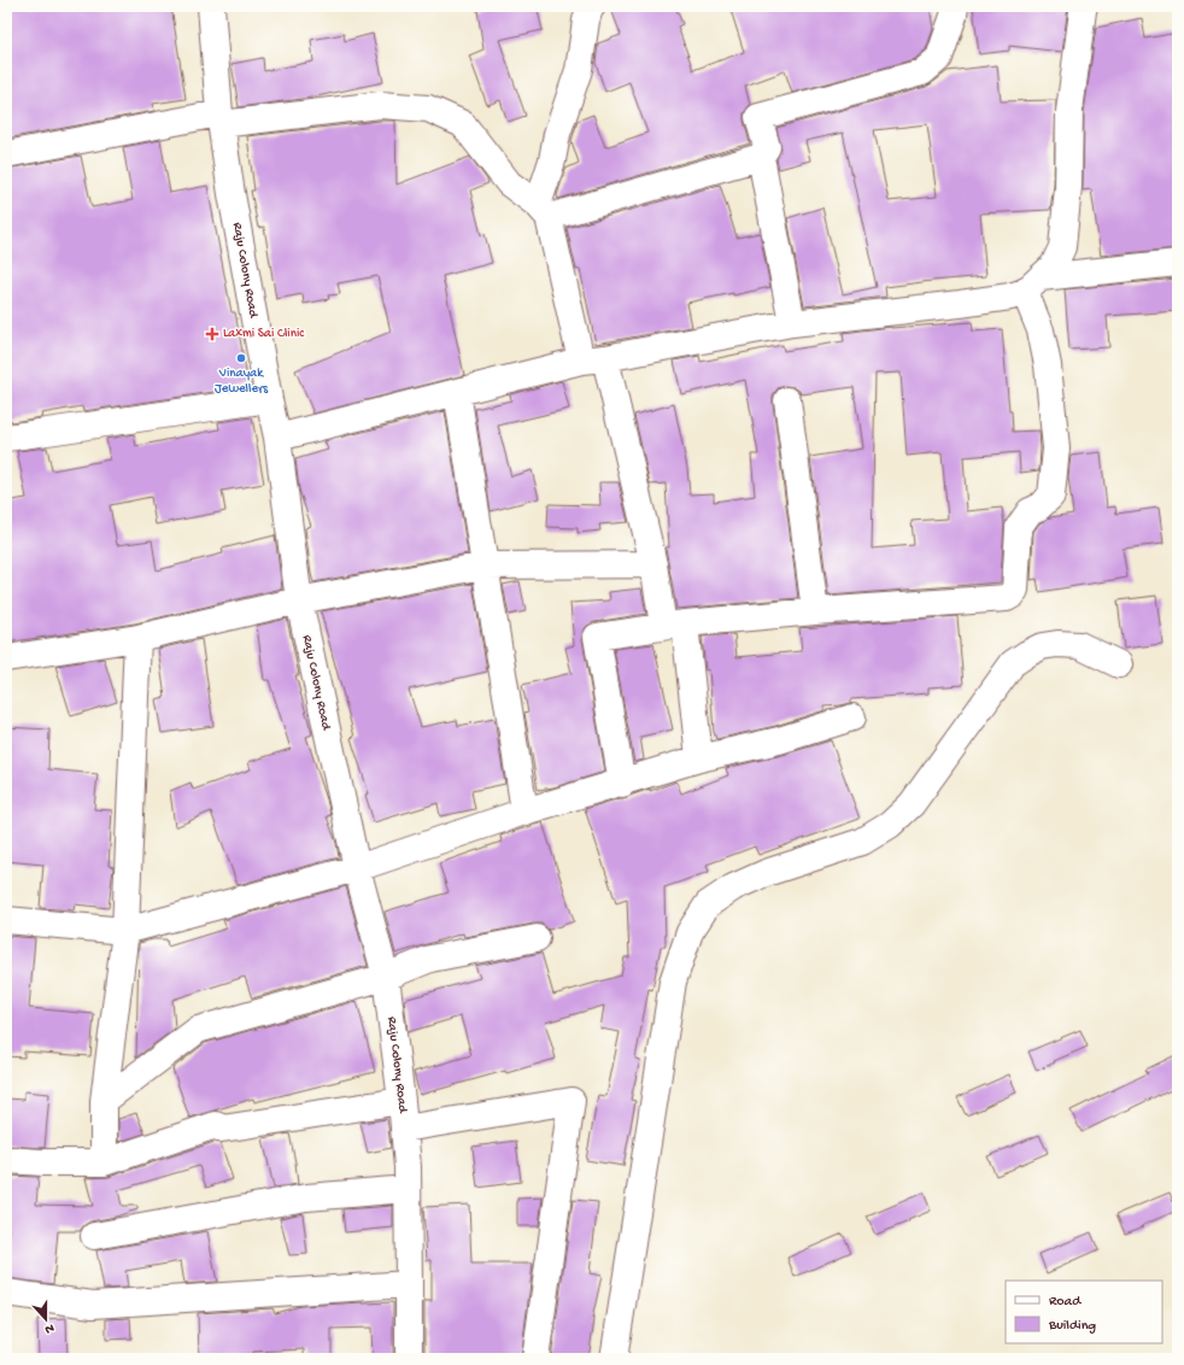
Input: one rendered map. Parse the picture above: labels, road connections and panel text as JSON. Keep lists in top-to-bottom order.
{
  "streets": {
    "street": ["Raju Colony Road"]
  },
  "places": {
    "health": ["Laxmi Sai Clinic"],
    "other": ["Vinayak Jewellers"]
  },
  "legend": ["Road", "Building"],
  "north": "bottom"
}
